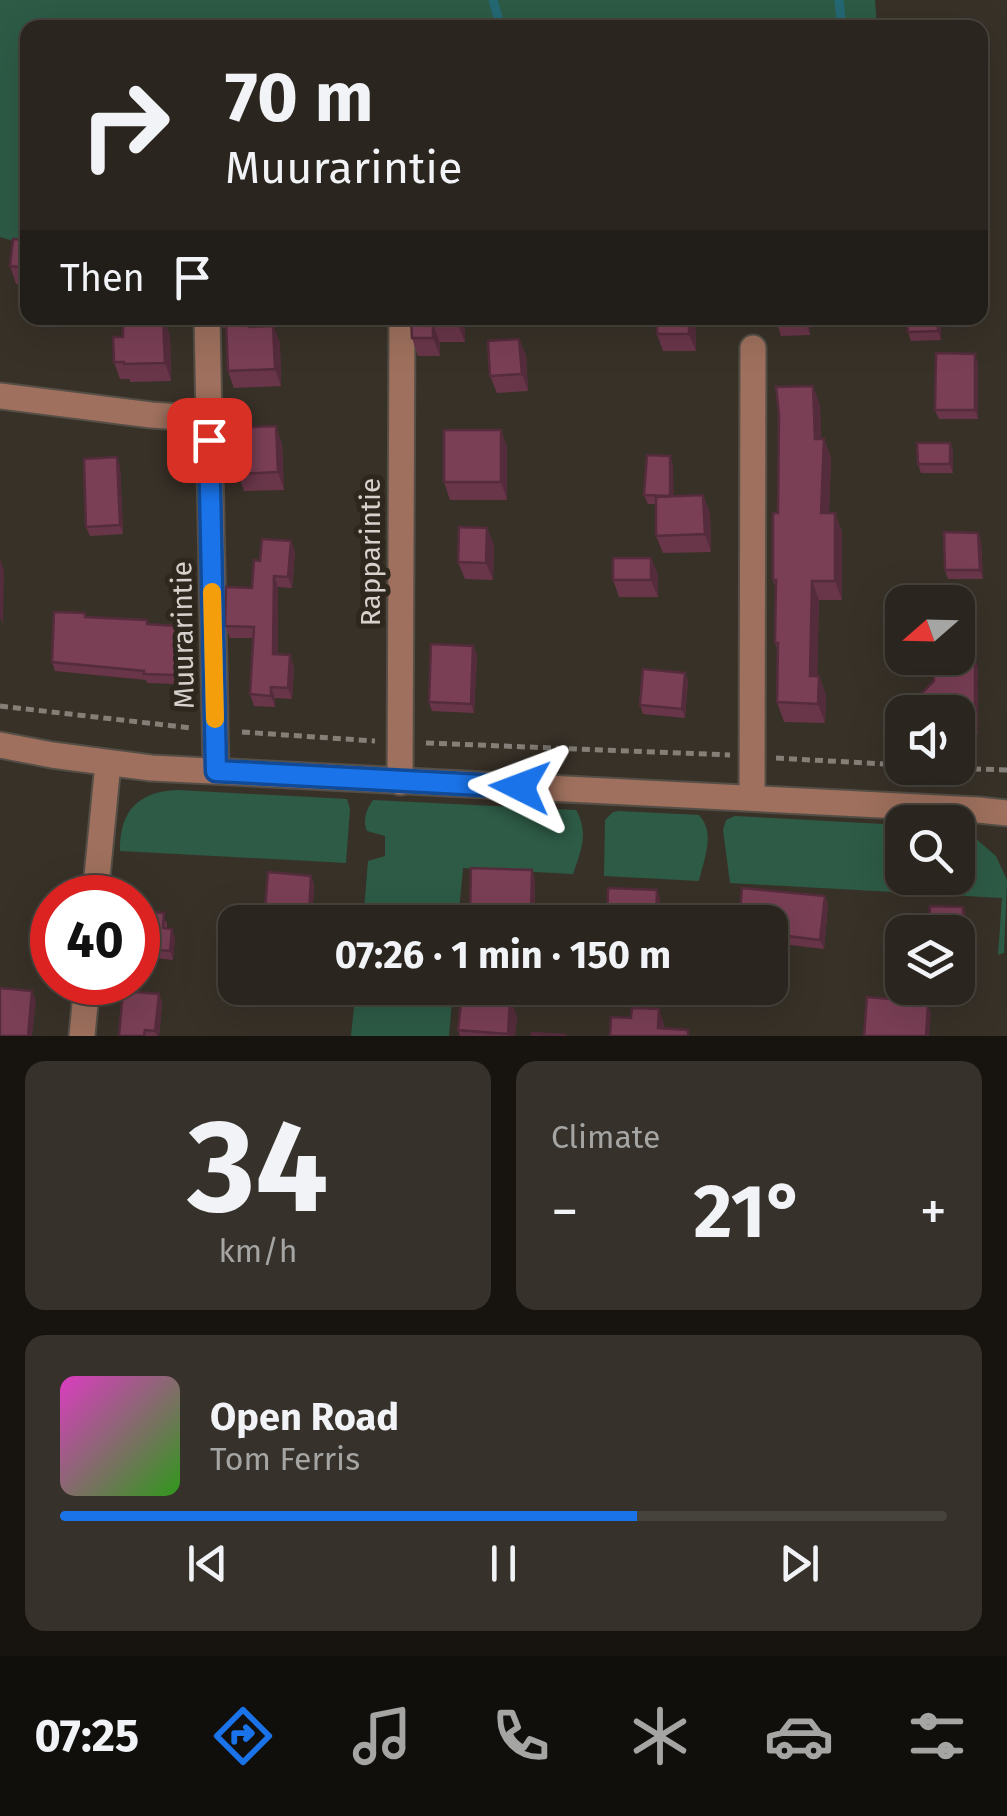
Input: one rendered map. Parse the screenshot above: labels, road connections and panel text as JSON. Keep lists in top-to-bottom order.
{
  "streets": {
    "street": ["Rapparintie", "Muurarintie"]
  },
  "north": "left",
  "page": {
    "turn": ["70 m", "Muurarintie"],
    "then": "Then",
    "limit": "40",
    "trip": "07:26 · 1 min · 150 m",
    "tile": [
      ["34", "km/h"],
      "Climate"
    ],
    "heat": ["−", "21°", "+"],
    "song": ["Open Road", "Tom Ferris"],
    "tabs": "07:25"
  }
}
